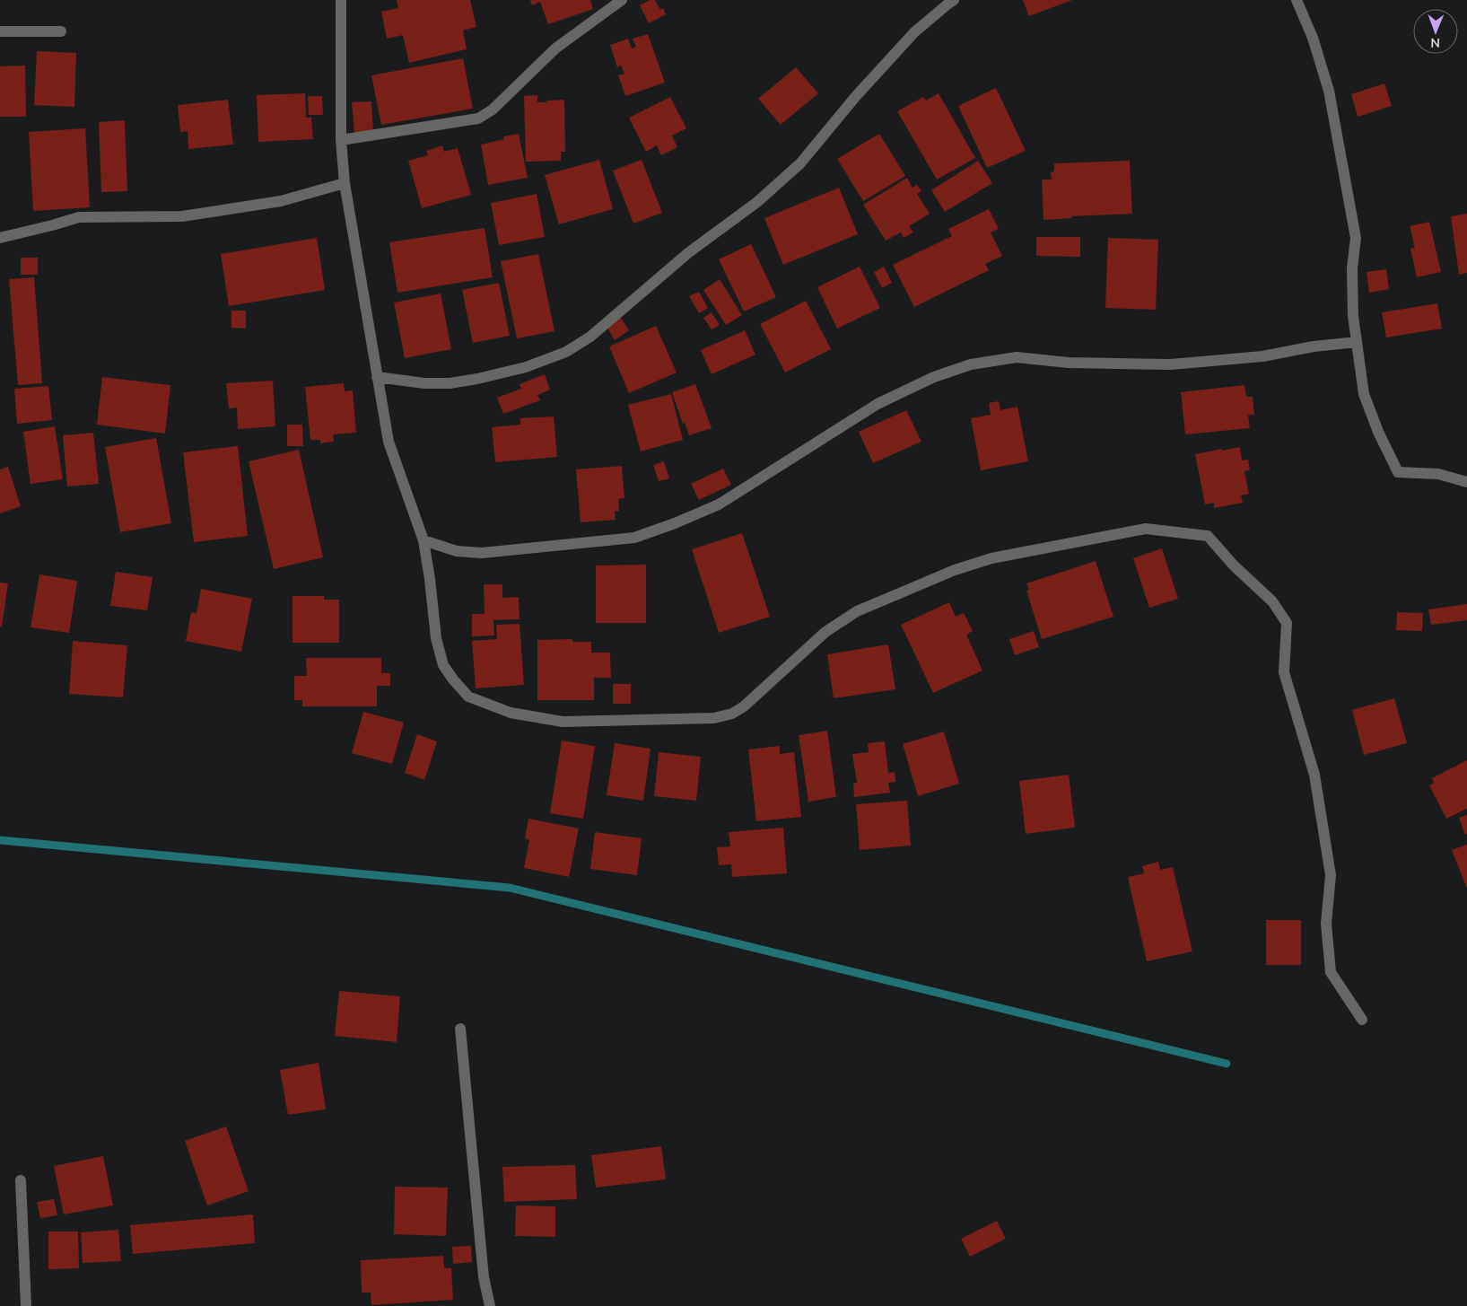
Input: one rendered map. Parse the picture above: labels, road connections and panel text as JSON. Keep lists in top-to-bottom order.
{
  "north": "bottom"
}
